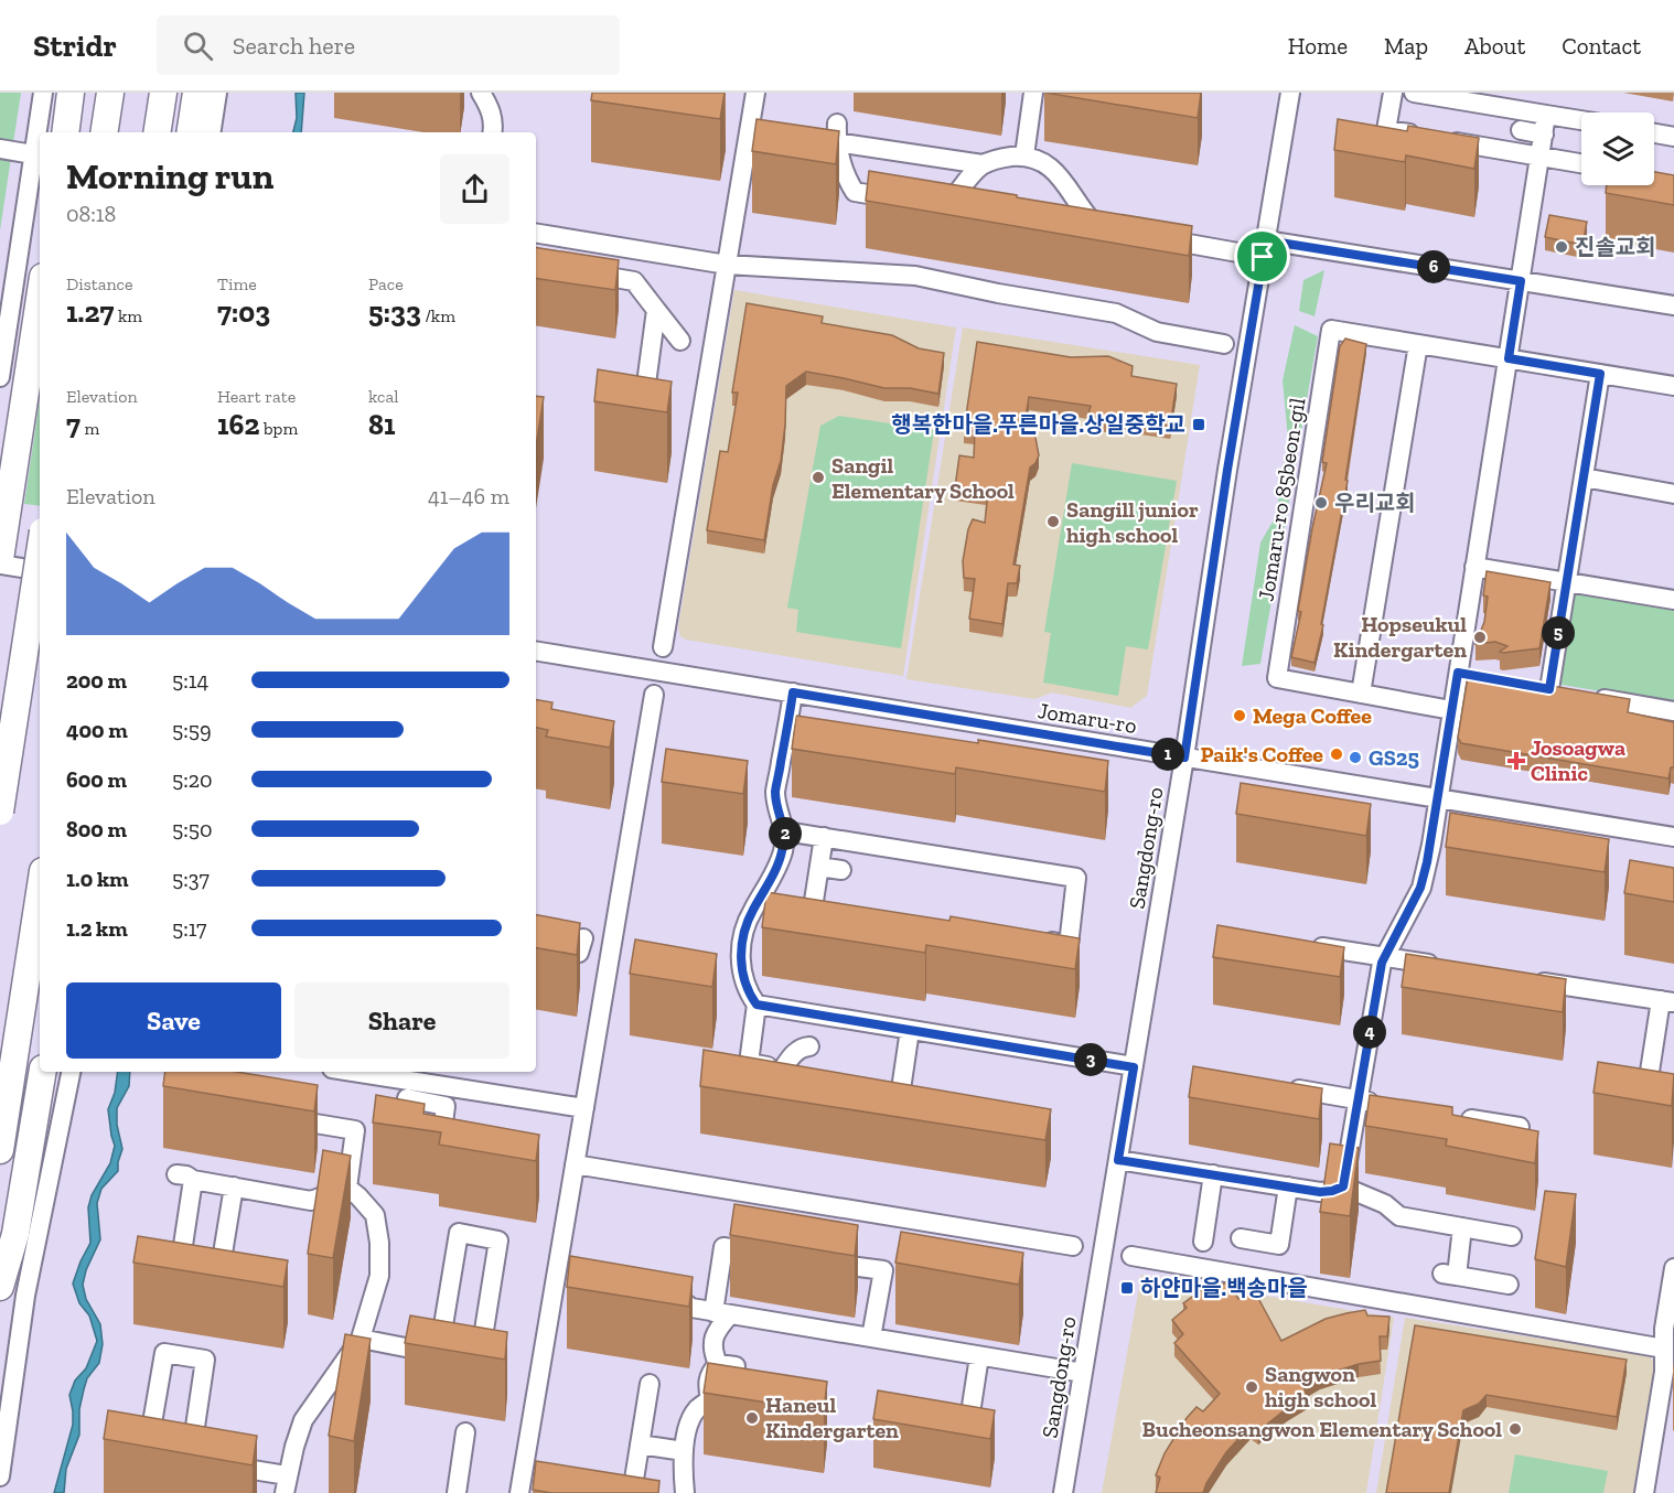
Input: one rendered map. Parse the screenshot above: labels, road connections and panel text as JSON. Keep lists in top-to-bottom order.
{
  "streets": {
    "street": ["Jomaru-ro 85beon-gil", "Jomaru-ro", "Sangdong-ro"]
  },
  "crossings": [
    ["Jomaru-ro", "Sangdong-ro"]
  ],
  "places": {
    "other": [
      "진솔교회",
      "Sangil Elementary School",
      "우리교회",
      "Sangill junior high school",
      "Hopseukul Kindergarten",
      "Mega Coffee",
      "Paik's Coffee",
      "GS25",
      "Sangwon high school",
      "Haneul Kindergarten",
      "Bucheonsangwon Elementary School"
    ],
    "transit": ["행복한마을.푸른마을.상일중학교", "하얀마을.백송마을"],
    "health": ["Josoagwa Clinic"]
  },
  "page": {
    "header": "Stridr",
    "search": "Search here",
    "nav": [
      "Home",
      "Map",
      "About",
      "Contact"
    ],
    "heading": ["Morning run", "08:18"],
    "stats": [
      ["Distance", "1.27 km"],
      ["Time", "7:03"],
      ["Pace", "5:33 /km"],
      ["Elevation", "7 m"],
      ["Heart rate", "162 bpm"],
      ["kcal", "81"]
    ],
    "pins": [
      "6",
      "5",
      "1",
      "2",
      "4",
      "3"
    ],
    "chart": ["Elevation", "41–46 m"],
    "list": [
      {
        "name": "200 m",
        "note": "5:14"
      },
      {
        "name": "400 m",
        "note": "5:59"
      },
      {
        "name": "600 m",
        "note": "5:20"
      },
      {
        "name": "800 m",
        "note": "5:50"
      },
      {
        "name": "1.0 km",
        "note": "5:37"
      },
      {
        "name": "1.2 km",
        "note": "5:17"
      }
    ],
    "buttons": ["Save", "Share"]
  }
}
